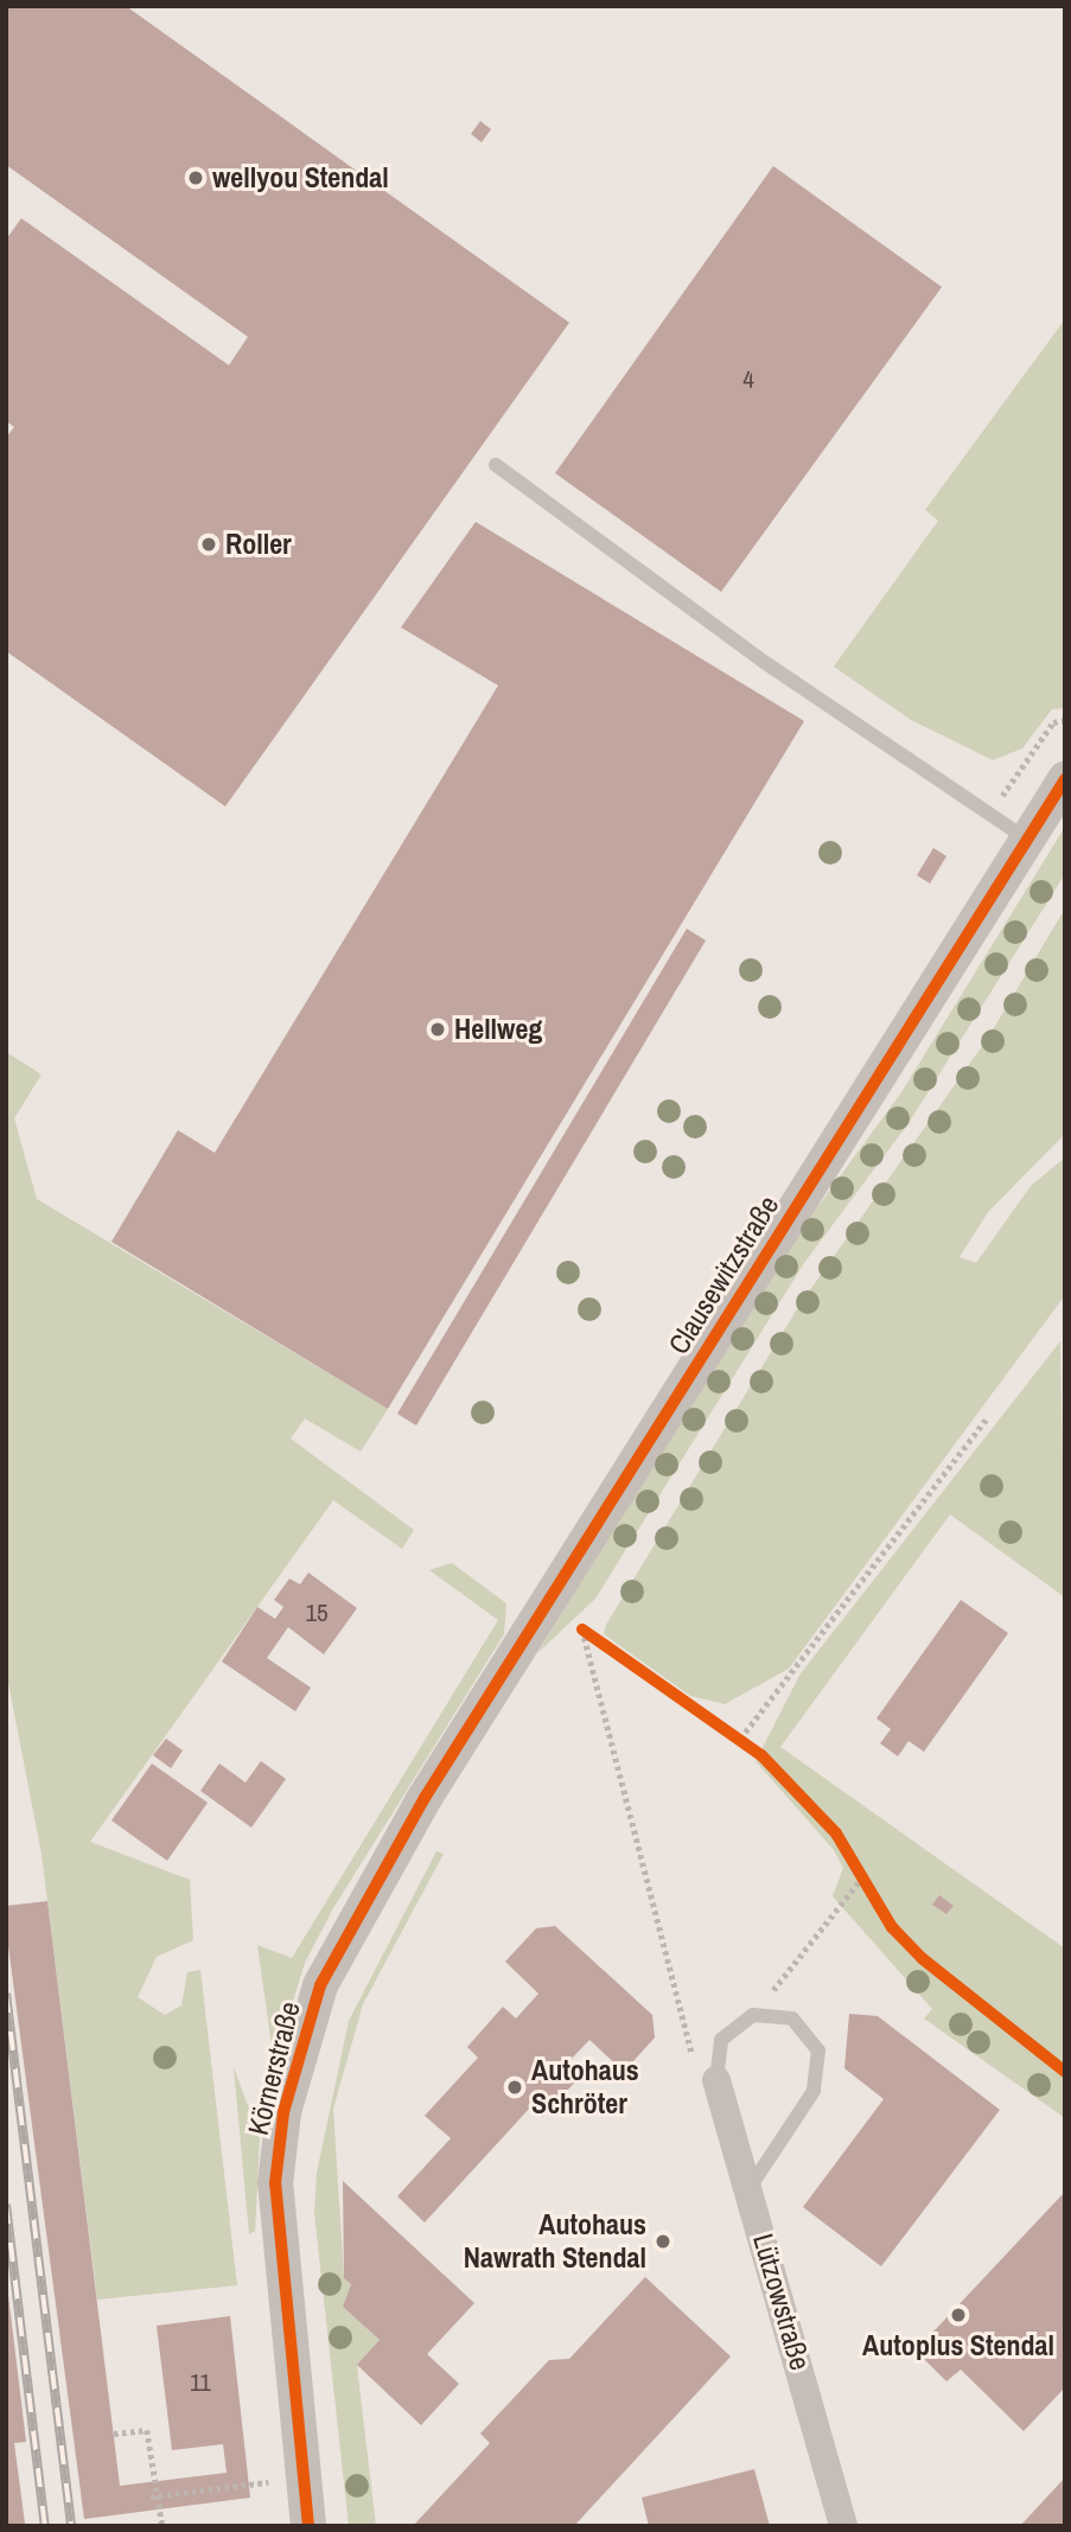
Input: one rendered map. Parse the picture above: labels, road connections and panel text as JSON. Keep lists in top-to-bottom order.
{
  "streets": {
    "street": ["Clausewitzstraße", "Körnerstraße", "Lützowstraße"]
  },
  "crossings": [
    ["Clausewitzstraße", "Körnerstraße"]
  ],
  "places": [
    "wellyou Stendal",
    "Roller",
    "Hellweg",
    "Autohaus Schröter",
    "Autohaus Nawrath Stendal",
    "Autoplus Stendal"
  ],
  "house_numbers": ["4", "15", "11"]
}
